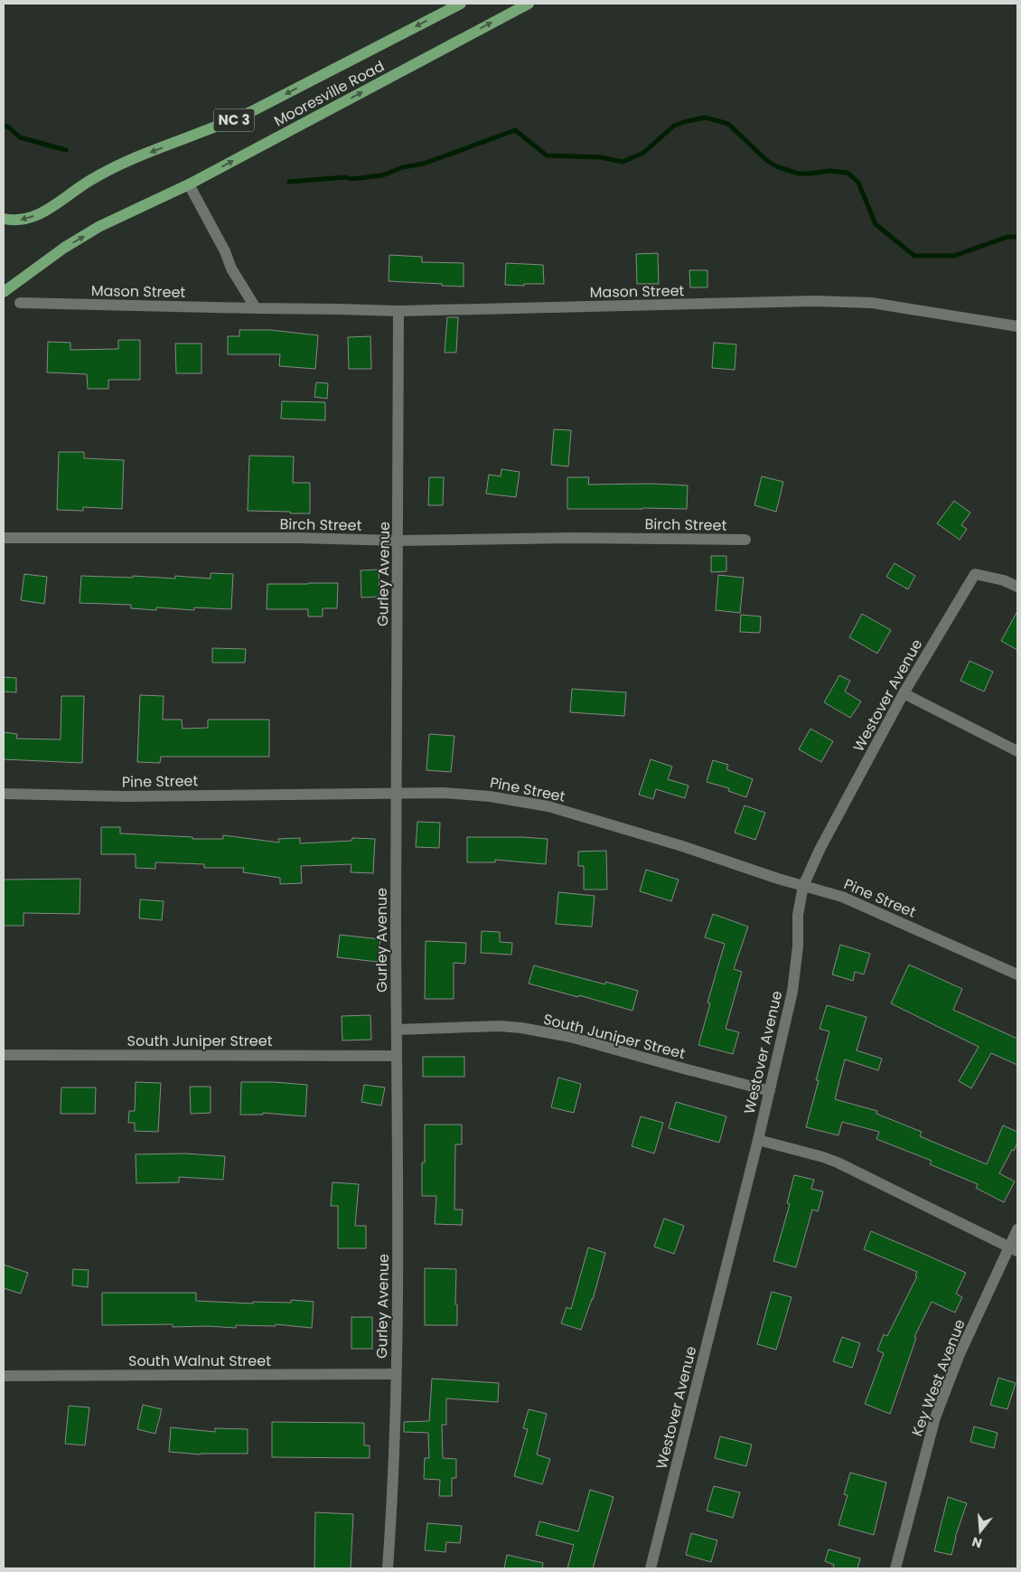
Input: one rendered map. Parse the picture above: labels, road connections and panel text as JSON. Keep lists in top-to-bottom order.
{
  "streets": {
    "main road": ["Mooresville Road", "NC 3"],
    "street": [
      "Mason Street",
      "Birch Street",
      "Gurley Avenue",
      "Westover Avenue",
      "Pine Street",
      "South Juniper Street",
      "South Walnut Street",
      "Key West Avenue"
    ]
  },
  "crossings": [
    ["Mason Street", "Gurley Avenue"],
    ["Birch Street", "Gurley Avenue"],
    ["Gurley Avenue", "Pine Street"],
    ["Gurley Avenue", "South Juniper Street"],
    ["Gurley Avenue", "South Walnut Street"],
    ["Westover Avenue", "Pine Street"],
    ["Westover Avenue", "South Juniper Street"]
  ],
  "north": "bottom"
}
